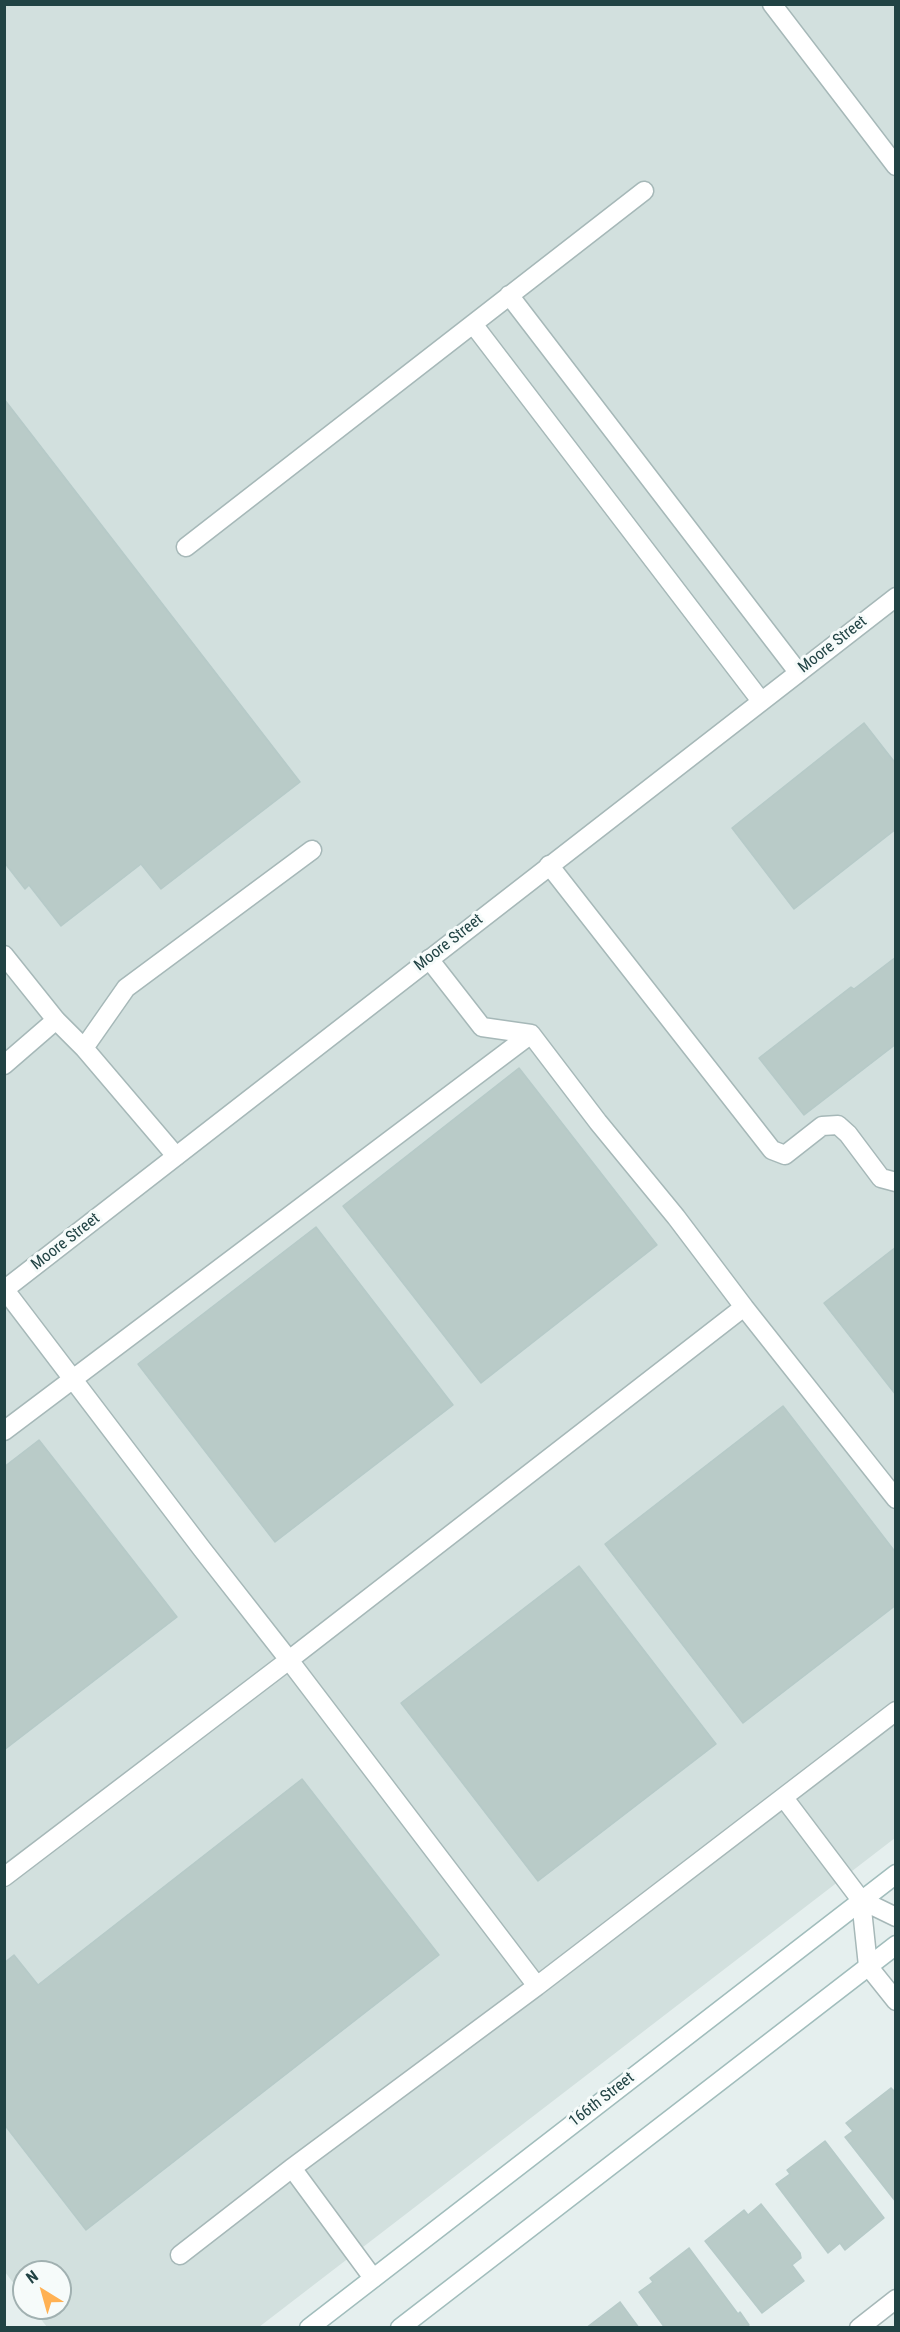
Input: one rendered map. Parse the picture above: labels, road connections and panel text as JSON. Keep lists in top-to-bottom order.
{
  "streets": {
    "street": ["Moore Street", "166th Street"]
  },
  "north": "top left"
}
